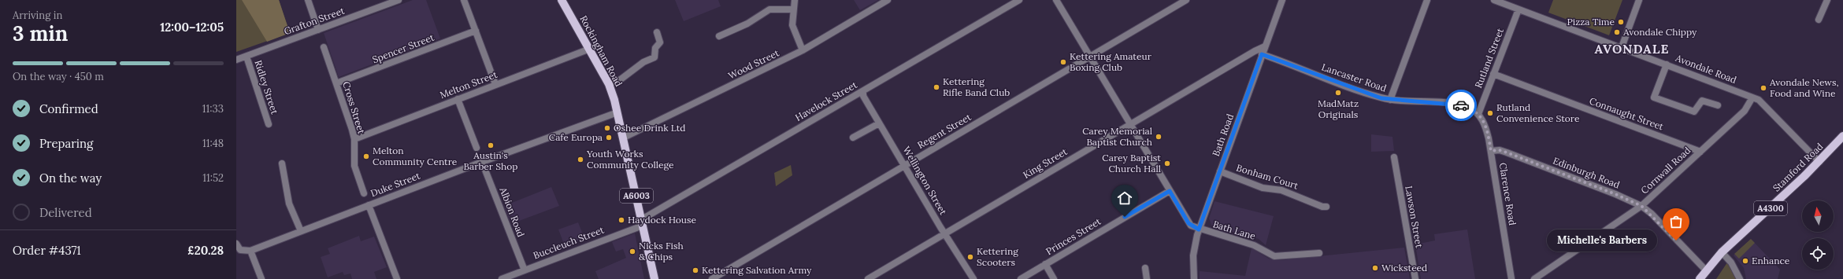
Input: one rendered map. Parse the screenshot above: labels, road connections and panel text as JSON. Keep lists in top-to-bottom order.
{
  "streets": {
    "main road": [
      "Rockingham Road",
      "Stamford Road",
      "A6003",
      "A4300"
    ],
    "street": [
      "Grafton Street",
      "Spencer Street",
      "Rutland Street",
      "Wood Street",
      "Avondale Road",
      "Lancaster Road",
      "Melton Street",
      "Ridley Street",
      "Havelock Street",
      "Cross Street",
      "Connaught Street",
      "Regent Street",
      "Bath Road",
      "King Street",
      "Cornwall Road",
      "Edinburgh Road",
      "Bonham Court",
      "Wellington Street",
      "Duke Street",
      "Clarence Road",
      "Albion Road",
      "Lawson Street",
      "Bath Lane",
      "Princes Street",
      "Buccleuch Street"
    ]
  },
  "crossings": [
    ["Grafton Street", "Ridley Street"],
    ["Spencer Street", "Cross Street"],
    ["Rockingham Road", "Wood Street"],
    ["Rockingham Road", "Melton Street"],
    ["Rockingham Road", "Havelock Street"],
    ["Rockingham Road", "Duke Street"],
    ["Rockingham Road", "Buccleuch Street"],
    ["Rutland Street", "Avondale Road"],
    ["Rutland Street", "Lancaster Road"],
    ["Rutland Street", "Connaught Street"],
    ["Rutland Street", "Clarence Road"],
    ["Avondale Road", "Stamford Road"],
    ["Avondale Road", "Cornwall Road"],
    ["Lancaster Road", "Bath Road"],
    ["Lancaster Road", "Clarence Road"],
    ["Melton Street", "Cross Street"],
    ["Havelock Street", "Wellington Street"],
    ["Havelock Street", "Buccleuch Street"],
    ["Connaught Street", "Cornwall Road"],
    ["Regent Street", "Wellington Street"],
    ["Bath Road", "King Street"],
    ["Bath Road", "Bonham Court"],
    ["Bath Road", "Bath Lane"],
    ["King Street", "Wellington Street"],
    ["Stamford Road", "Edinburgh Road"],
    ["Cornwall Road", "Edinburgh Road"],
    ["Edinburgh Road", "Clarence Road"],
    ["Duke Street", "Albion Road"],
    ["Albion Road", "Buccleuch Street"]
  ],
  "districts": ["AVONDALE"],
  "places": [
    "Pizza Time",
    "Avondale Chippy",
    "Kettering Amateur Boxing Club",
    "Kettering Rifle Band Club",
    "Avondale News, Food and Wine",
    "MadMatz Originals",
    "Rutland Convenience Store",
    "Oshee Drink Ltd",
    "Carey Memorial Baptist Church",
    "Cafe Europa",
    "Austin's Barber Shop",
    "Melton Community Centre",
    "Youth Works Community College",
    "Carey Baptist Church Hall",
    "Haydock House",
    "Michelle's Barbers",
    "Nicks Fish & Chips",
    "Kettering Scooters",
    "Enhance",
    "Wicksteed",
    "Kettering Salvation Army"
  ],
  "north": "top",
  "page": {
    "heading": ["3 min", "Arriving in", "12:00–12:05"],
    "panel": ["Order #4371", "£20.28"],
    "bar": "On the way · 450 m",
    "list": [
      ["Confirmed", "11:33"],
      ["Preparing", "11:48"],
      ["On the way", "11:52"],
      "Delivered"
    ],
    "bubble": "Michelle's Barbers"
  }
}
